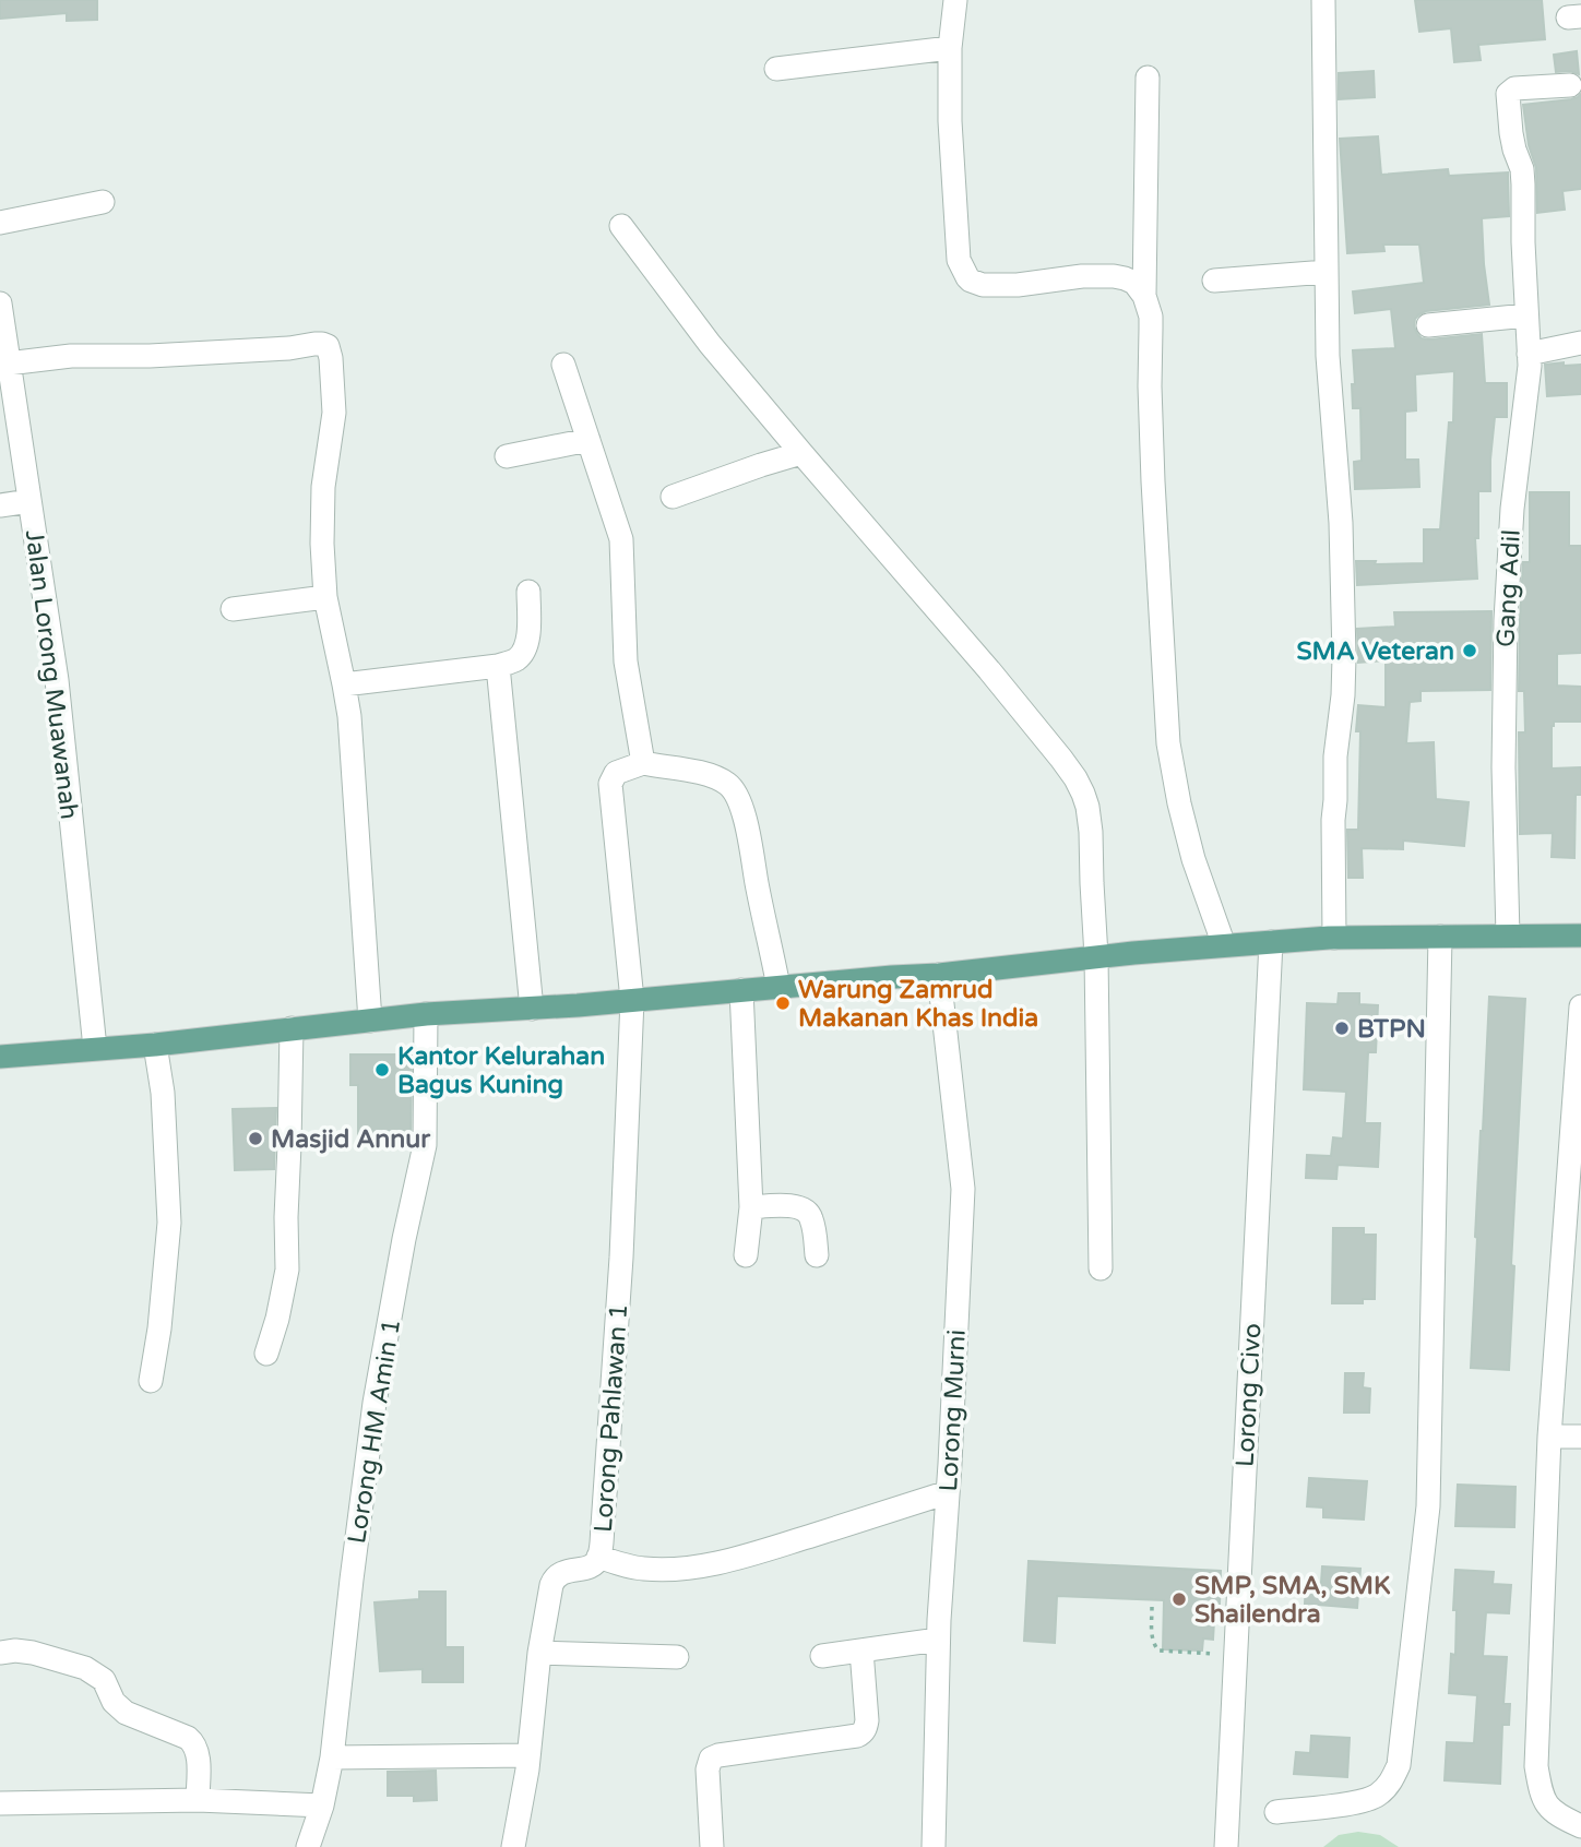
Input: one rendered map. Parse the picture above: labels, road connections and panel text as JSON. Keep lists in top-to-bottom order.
{
  "streets": {
    "street": [
      "Gang Adil",
      "Jalan Lorong Muawanah",
      "Lorong Civo",
      "Lorong Murni",
      "Lorong Pahlawan 1",
      "Lorong HM Amin 1"
    ]
  },
  "places": [
    "SMA Veteran",
    "Warung Zamrud Makanan Khas India",
    "BTPN",
    "Kantor Kelurahan Bagus Kuning",
    "Masjid Annur",
    "SMP, SMA, SMK Shailendra"
  ]
}
